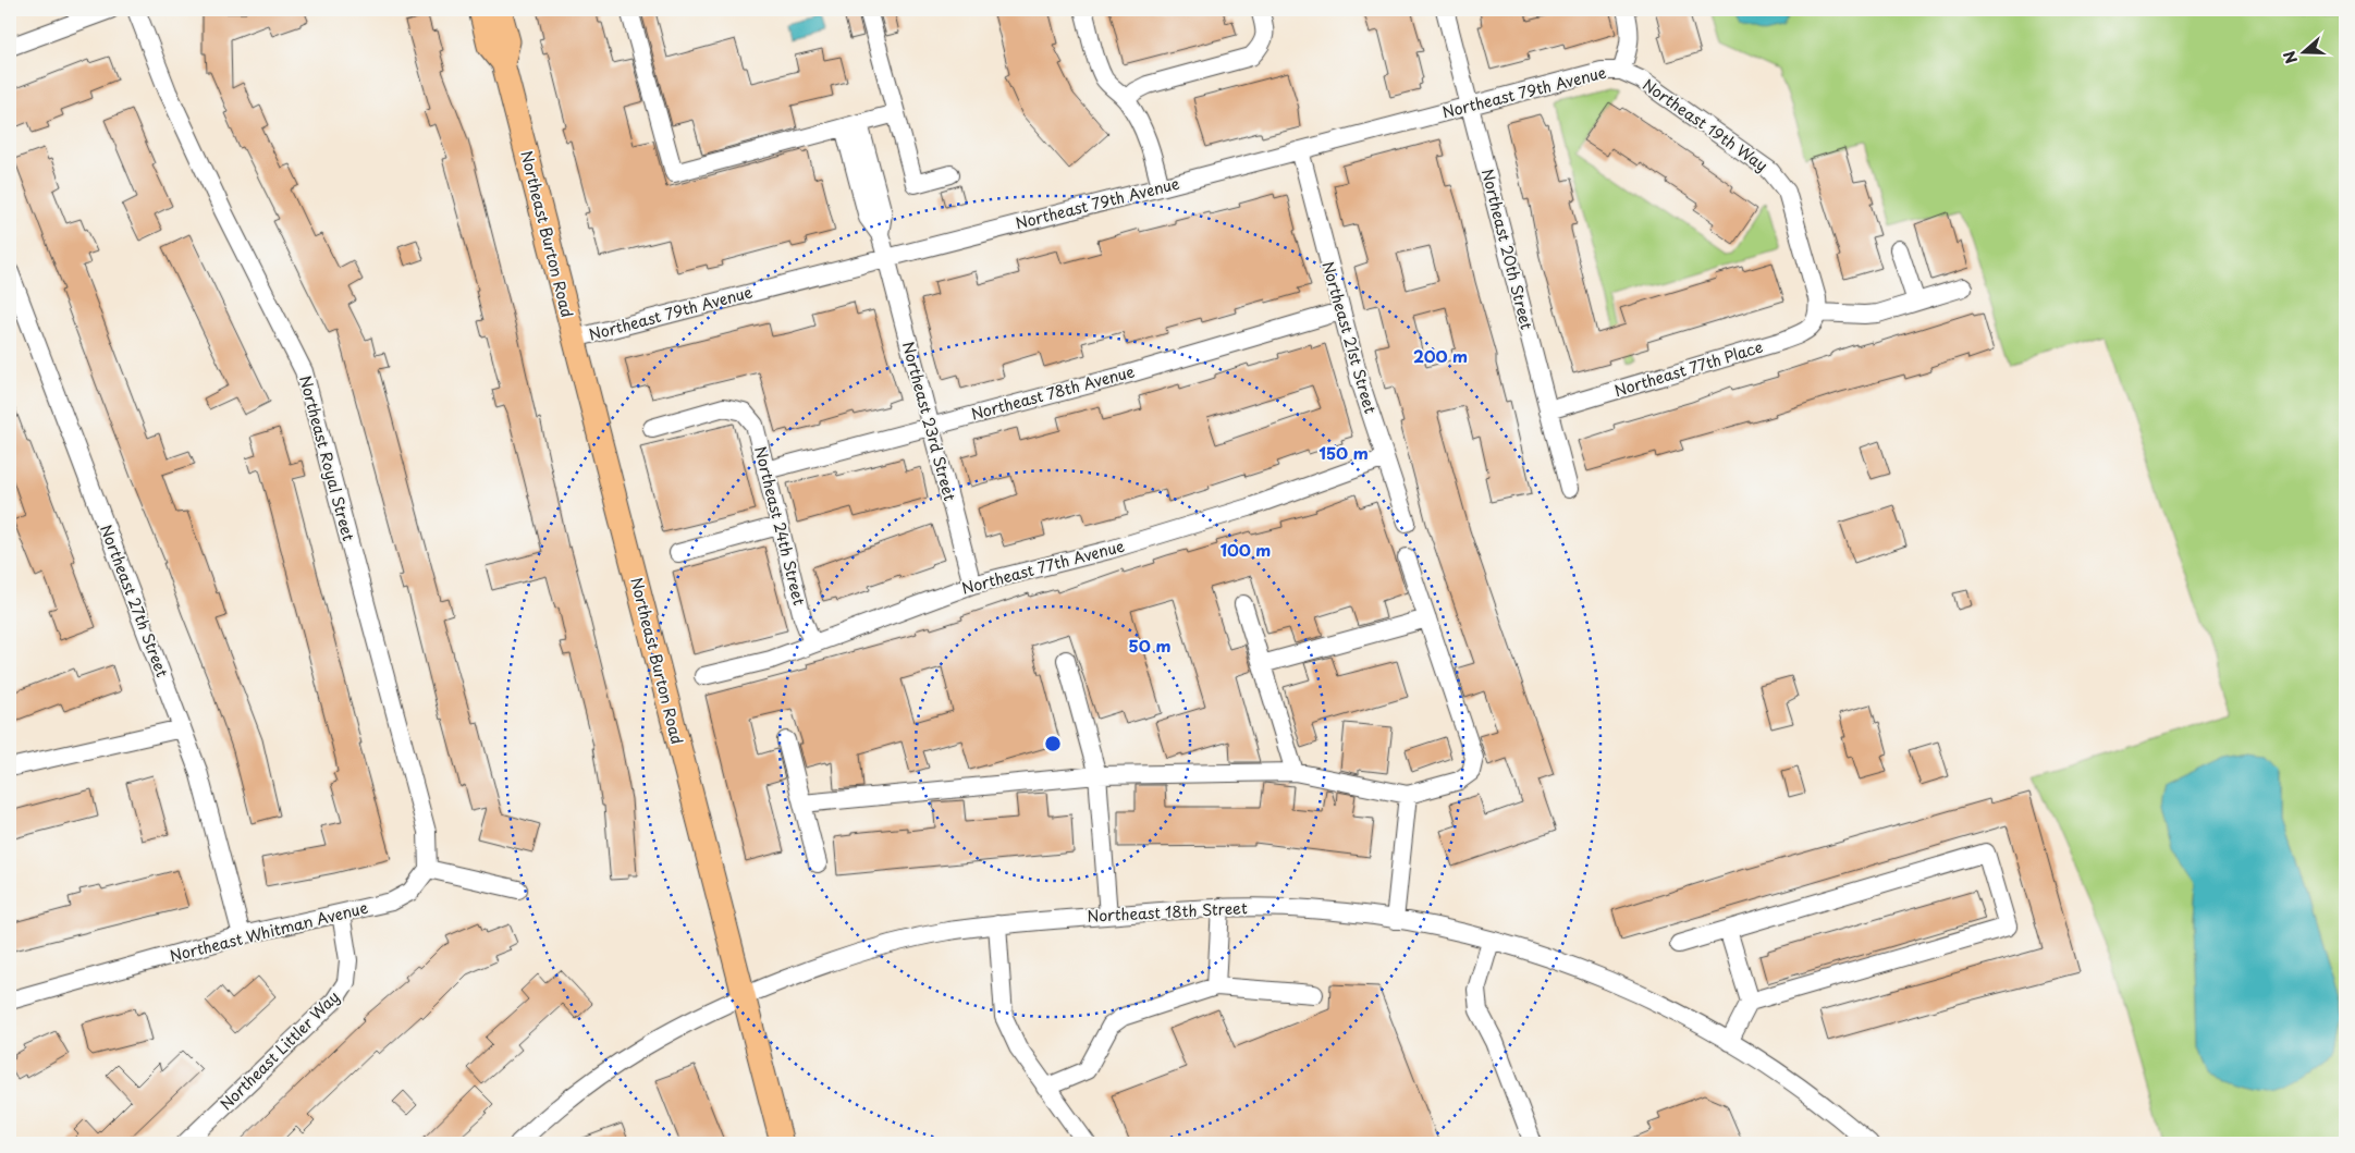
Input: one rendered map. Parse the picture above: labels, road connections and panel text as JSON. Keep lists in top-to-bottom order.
{
  "streets": {
    "main road": ["Northeast Burton Road"],
    "street": [
      "Northeast 79th Avenue",
      "Northeast 19th Way",
      "Northeast 20th Street",
      "Northeast 21st Street",
      "Northeast 77th Place",
      "Northeast 78th Avenue",
      "Northeast 23rd Street",
      "Northeast Royal Street",
      "Northeast 24th Street",
      "Northeast 77th Avenue",
      "Northeast 27th Street",
      "Northeast 18th Street",
      "Northeast Whitman Avenue",
      "Northeast Littler Way"
    ]
  },
  "crossings": [
    ["Northeast 79th Avenue", "Northeast 19th Way"],
    ["Northeast 79th Avenue", "Northeast Burton Road"],
    ["Northeast 79th Avenue", "Northeast 20th Street"],
    ["Northeast 79th Avenue", "Northeast 21st Street"],
    ["Northeast 79th Avenue", "Northeast 23rd Street"],
    ["Northeast 19th Way", "Northeast 77th Place"],
    ["Northeast Burton Road", "Northeast 18th Street"],
    ["Northeast 20th Street", "Northeast 77th Place"],
    ["Northeast 21st Street", "Northeast 78th Avenue"],
    ["Northeast 21st Street", "Northeast 77th Avenue"],
    ["Northeast 78th Avenue", "Northeast 23rd Street"],
    ["Northeast 78th Avenue", "Northeast 24th Street"],
    ["Northeast 23rd Street", "Northeast 77th Avenue"],
    ["Northeast Royal Street", "Northeast Whitman Avenue"],
    ["Northeast 24th Street", "Northeast 77th Avenue"],
    ["Northeast 27th Street", "Northeast Whitman Avenue"],
    ["Northeast Whitman Avenue", "Northeast Littler Way"]
  ],
  "north": "left",
  "rings": [
    "200 m",
    "150 m",
    "100 m",
    "50 m"
  ]
}
